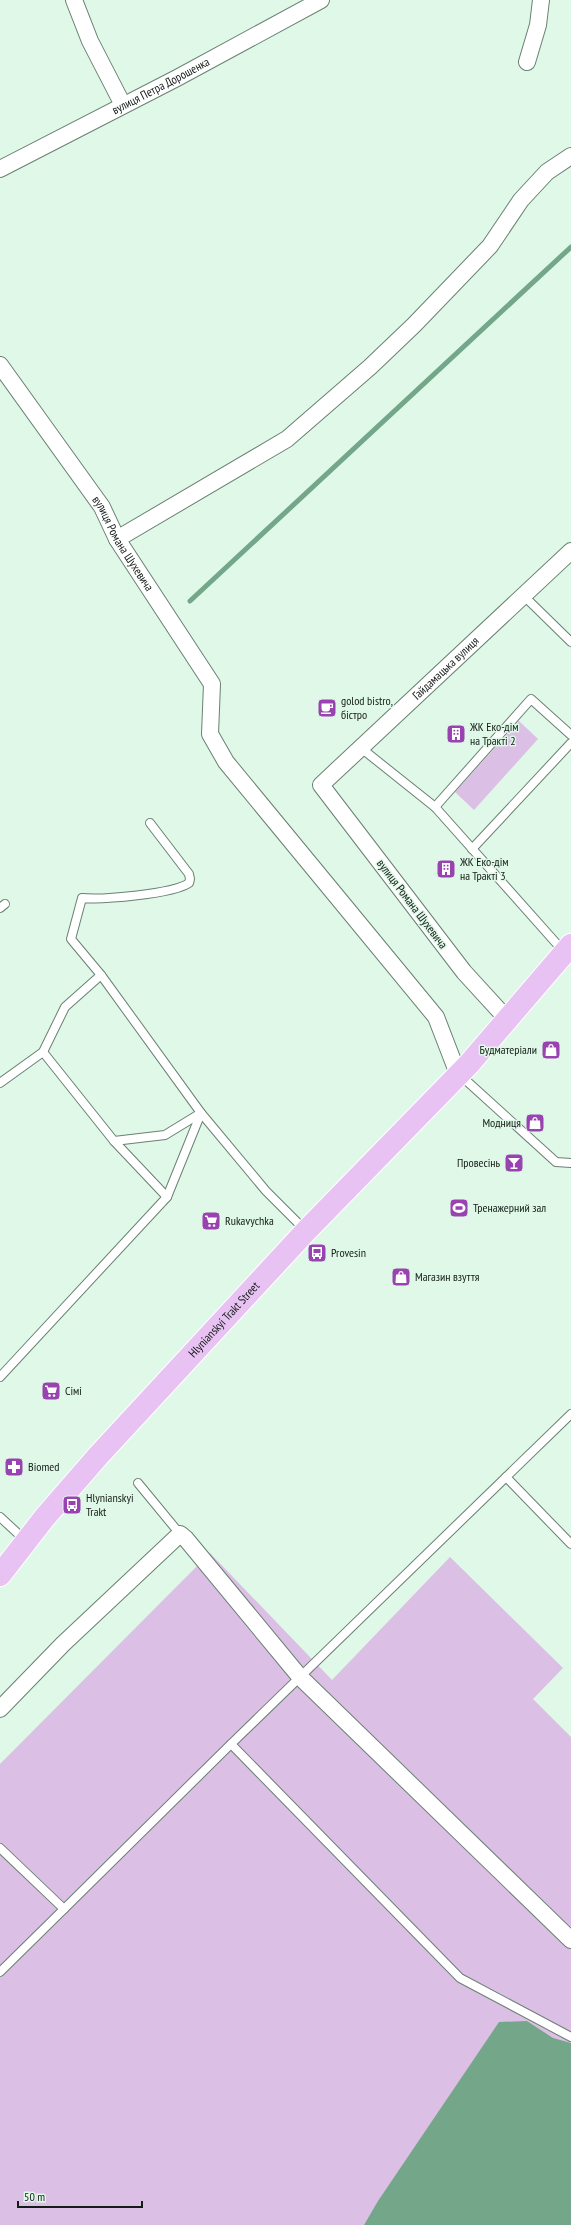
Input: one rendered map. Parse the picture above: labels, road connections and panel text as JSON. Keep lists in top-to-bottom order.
{
  "streets": {
    "main road": ["Hlynianskyi Trakt Street"],
    "street": ["вулиця Петра Дорошенка", "вулиця Романа Шухевича", "Гайдамацька вулиця"]
  },
  "crossings": [
    ["вулиця Романа Шухевича", "Гайдамацька вулиця"],
    ["вулиця Романа Шухевича", "Hlynianskyi Trakt Street"]
  ],
  "places": {
    "cafe": ["golod bistro, бістро"],
    "building": ["ЖК Еко-дім на Тракті 2", "ЖК Еко-дім на Тракті 3"],
    "shop": ["Будматеріали", "Модниця", "Магазин взуття"],
    "bar": ["Провесінь"],
    "sports": ["Тренажерний зал"],
    "supermarket": ["Rukavychka", "Сімі"],
    "bus stop": ["Provesin", "Hlynianskyi Trakt"],
    "pharmacy": ["Biomed"]
  },
  "scale_bar": "50 m"
}
